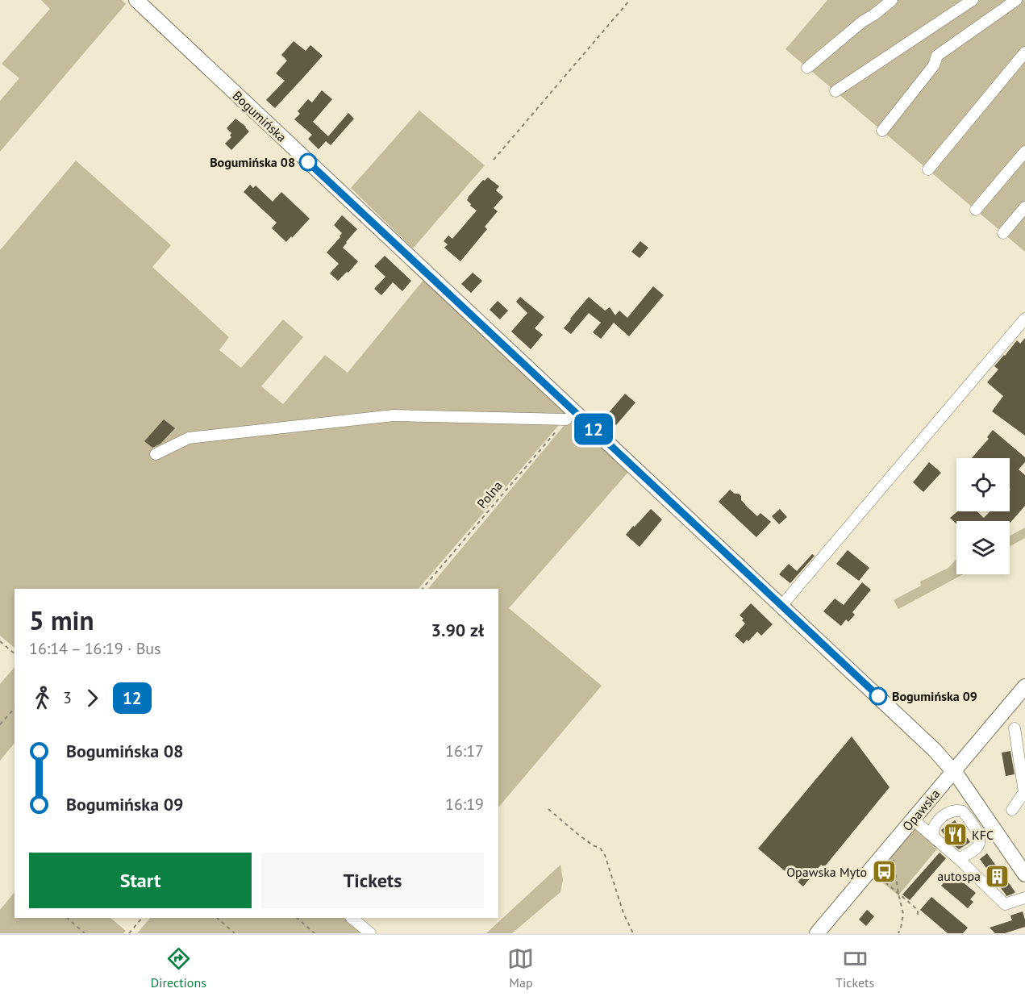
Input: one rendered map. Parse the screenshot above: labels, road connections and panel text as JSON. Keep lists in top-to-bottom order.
{
  "streets": {
    "main road": ["Bogumińska", "Opawska"],
    "path": ["Polna"]
  },
  "crossings": [
    ["Bogumińska", "Opawska"]
  ],
  "places": {
    "other": ["Bogumińska 08", "Bogumińska 09"],
    "restaurant": ["KFC"],
    "bus stop": ["Opawska Myto"],
    "building": ["autospa"]
  },
  "lines": ["bus line 12"],
  "page": {
    "on_map": "12",
    "heading": ["5 min", "16:14 – 16:19 · Bus", "3.90 zł"],
    "legs": ["3", "12"],
    "list": [
      {
        "name": "Bogumińska 08",
        "value": "16:17"
      },
      {
        "name": "Bogumińska 09",
        "value": "16:19"
      }
    ],
    "buttons": ["Start", "Tickets"],
    "tabs": ["Directions", "Map", "Tickets"]
  }
}
